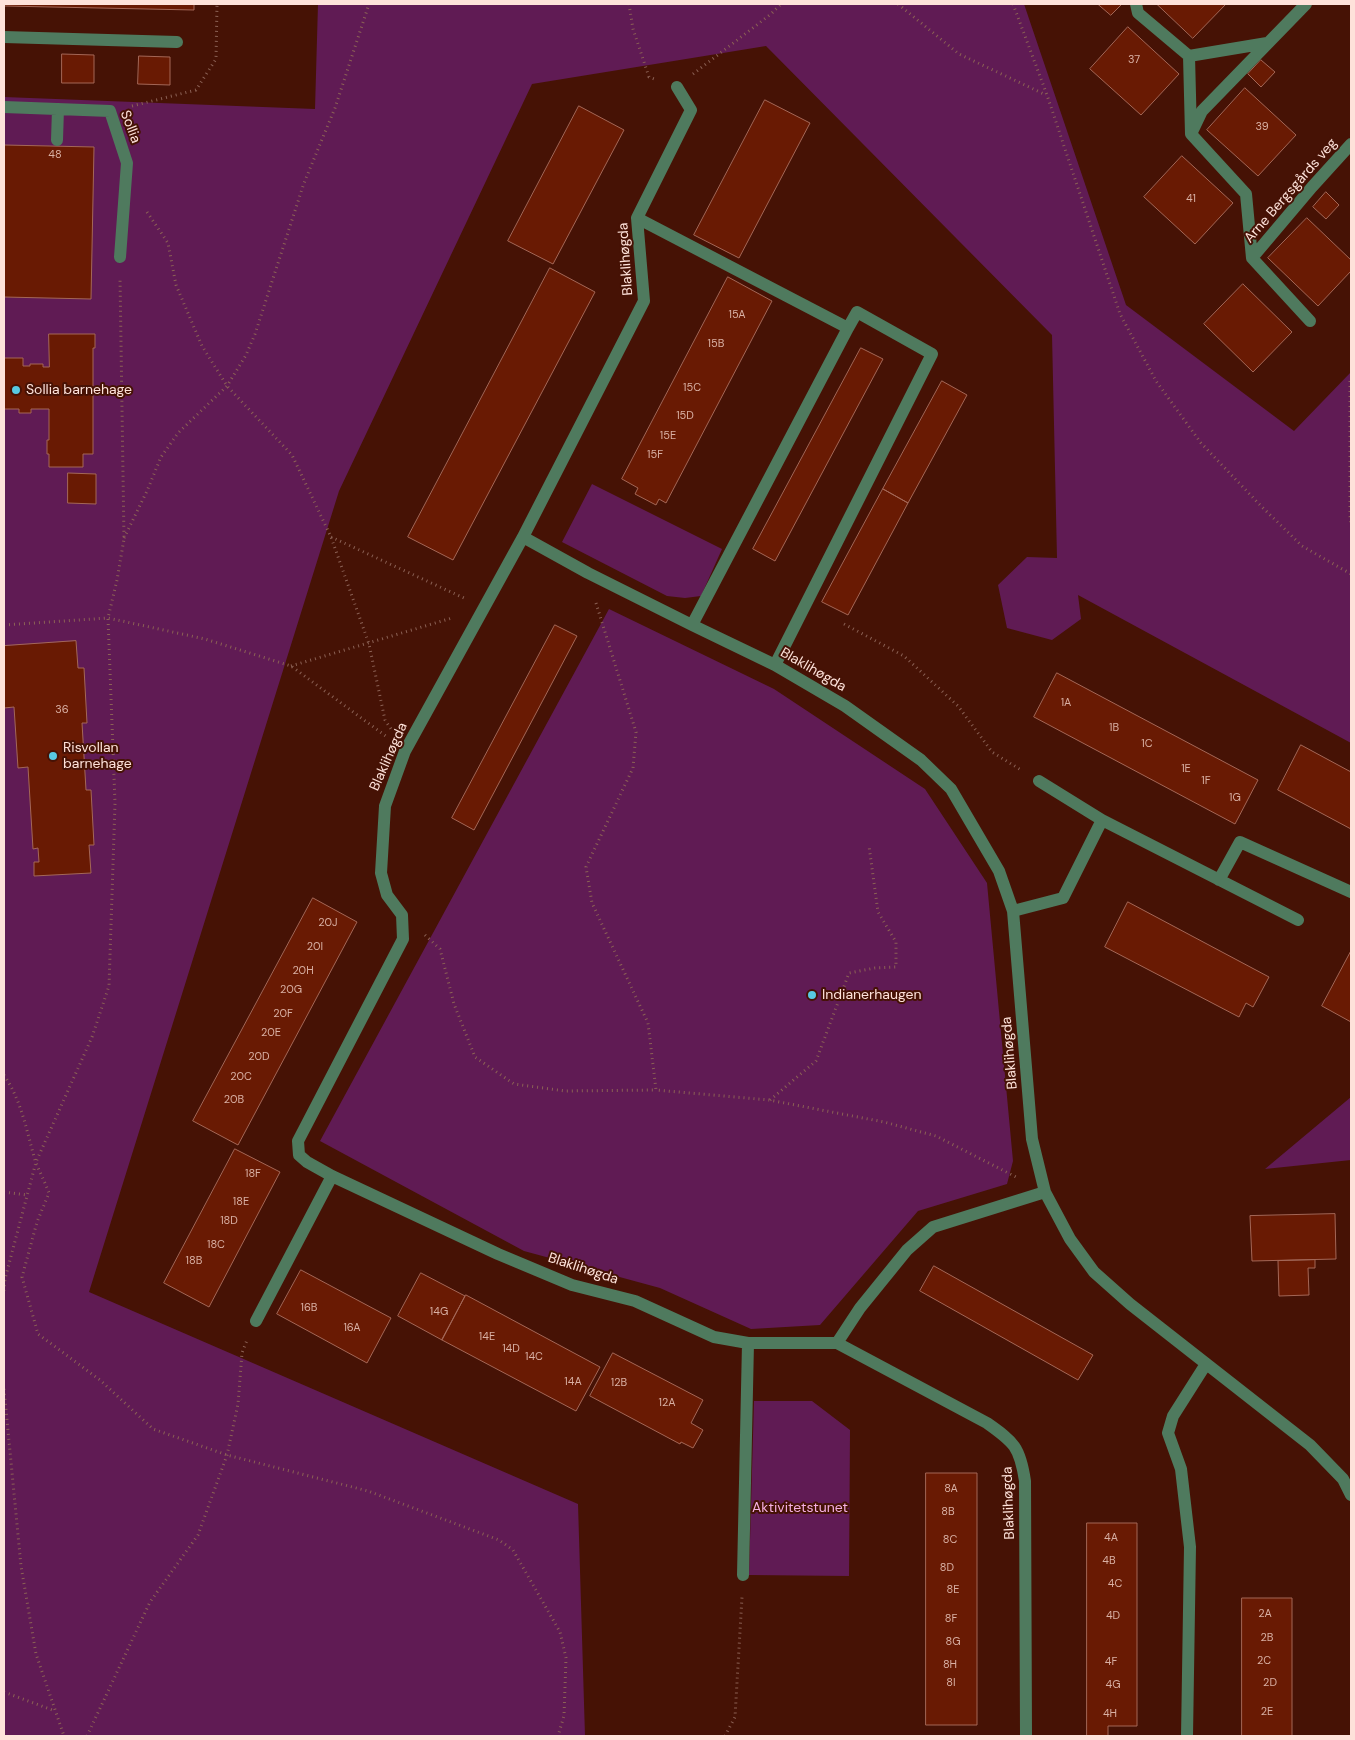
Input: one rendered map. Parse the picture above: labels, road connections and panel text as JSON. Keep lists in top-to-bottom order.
{
  "streets": {
    "street": ["Sollia", "Arne Bergsgårds veg", "Blaklihøgda"]
  },
  "parks": ["Aktivitetstunet"],
  "places": ["Sollia barnehage", "Risvollan barnehage", "Indianerhaugen"],
  "house_numbers": [
    "37",
    "39",
    "48",
    "41",
    "15A",
    "15B",
    "15C",
    "15D",
    "15E",
    "15F",
    "1A",
    "36",
    "1B",
    "1C",
    "1E",
    "1F",
    "1G",
    "20J",
    "20I",
    "20H",
    "20G",
    "20F",
    "20E",
    "20D",
    "20C",
    "20B",
    "18F",
    "18E",
    "18D",
    "18C",
    "18B",
    "16B",
    "14G",
    "16A",
    "14E",
    "14D",
    "14C",
    "14A",
    "12B",
    "12A",
    "8A",
    "8B",
    "4A",
    "8C",
    "4B",
    "8D",
    "4C",
    "8E",
    "2A",
    "4D",
    "8F",
    "2B",
    "8G",
    "2C",
    "4F",
    "8H",
    "8I",
    "2D",
    "4G",
    "2E",
    "4H"
  ]
}
